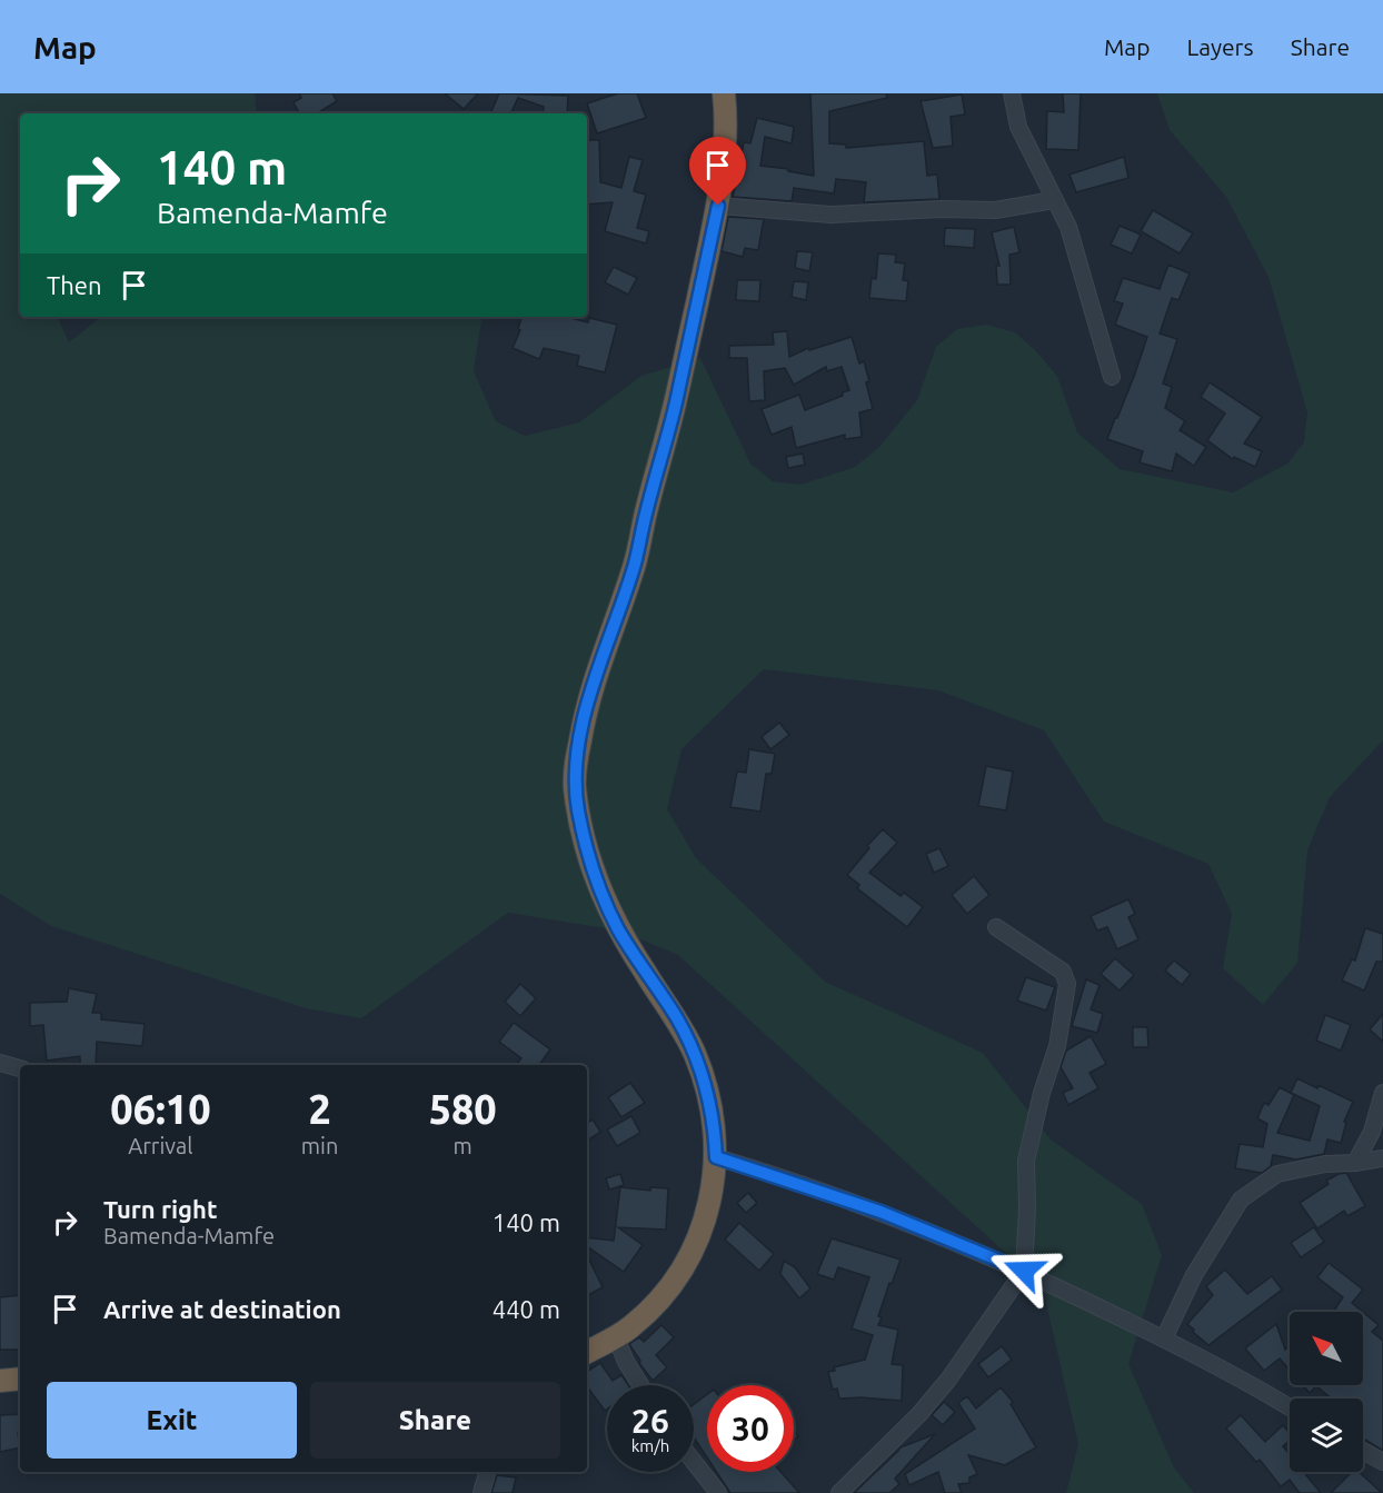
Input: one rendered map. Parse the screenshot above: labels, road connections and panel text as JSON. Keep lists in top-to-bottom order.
{
  "north": "top left",
  "page": {
    "header": "Map",
    "nav": ["Map", "Layers", "Share"],
    "turn": ["140 m", "Bamenda-Mamfe"],
    "then": "Then",
    "eta": [
      "06:10",
      "Arrival",
      "2",
      "min",
      "580",
      "m"
    ],
    "list": [
      {
        "name": "Turn right",
        "note": "Bamenda-Mamfe",
        "value": "140 m"
      },
      {
        "name": "Arrive at destination",
        "value": "440 m"
      }
    ],
    "buttons": ["Exit", "Share"],
    "speed": "26 km/h",
    "limit": "30"
  }
}
